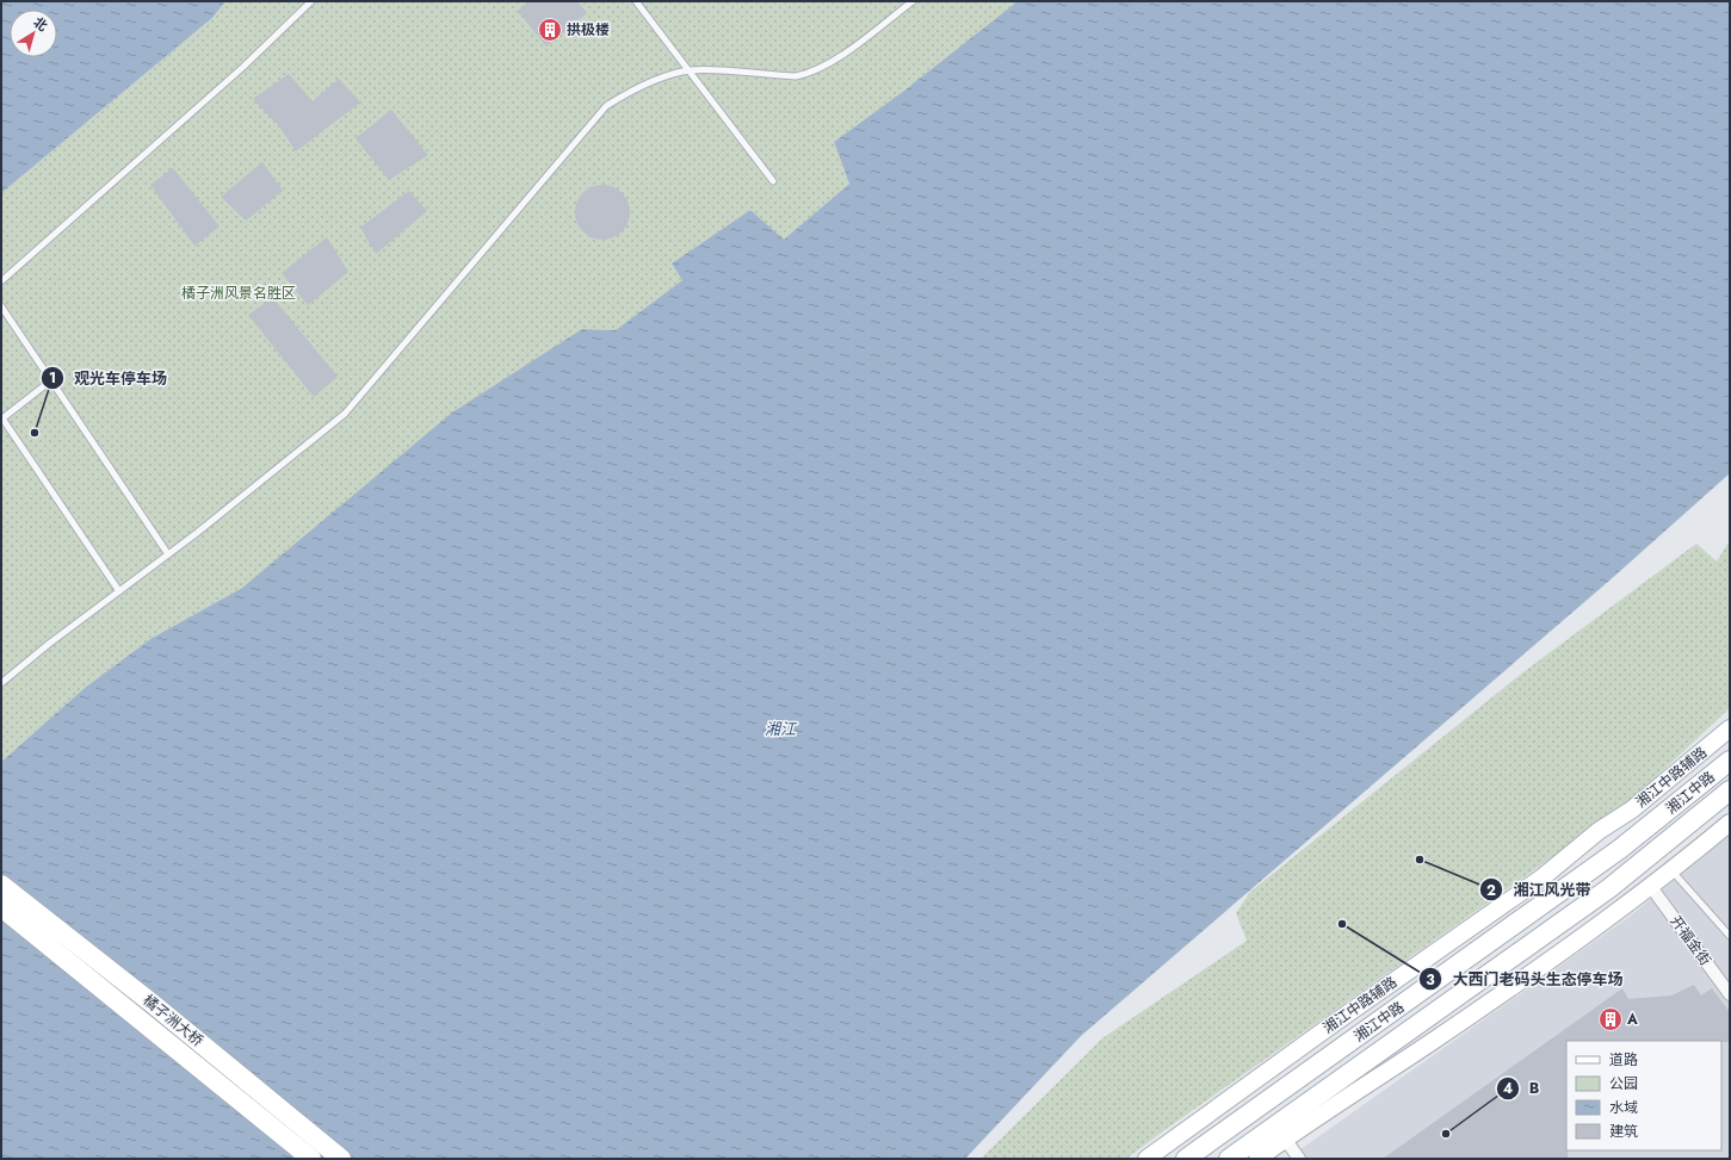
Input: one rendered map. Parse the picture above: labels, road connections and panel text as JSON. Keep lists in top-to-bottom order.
{
  "streets": {
    "main road": ["湘江中路", "橘子洲大桥"],
    "street": ["湘江中路辅路", "开福金街"]
  },
  "water": ["湘江"],
  "parks": ["橘子洲风景名胜区"],
  "places": {
    "building": ["拱极楼", "A"],
    "other": [
      "观光车停车场",
      "湘江风光带",
      "大西门老码头生态停车场",
      "B"
    ]
  },
  "legend": [
    "道路",
    "公园",
    "水域",
    "建筑"
  ],
  "north": "top right"
}
